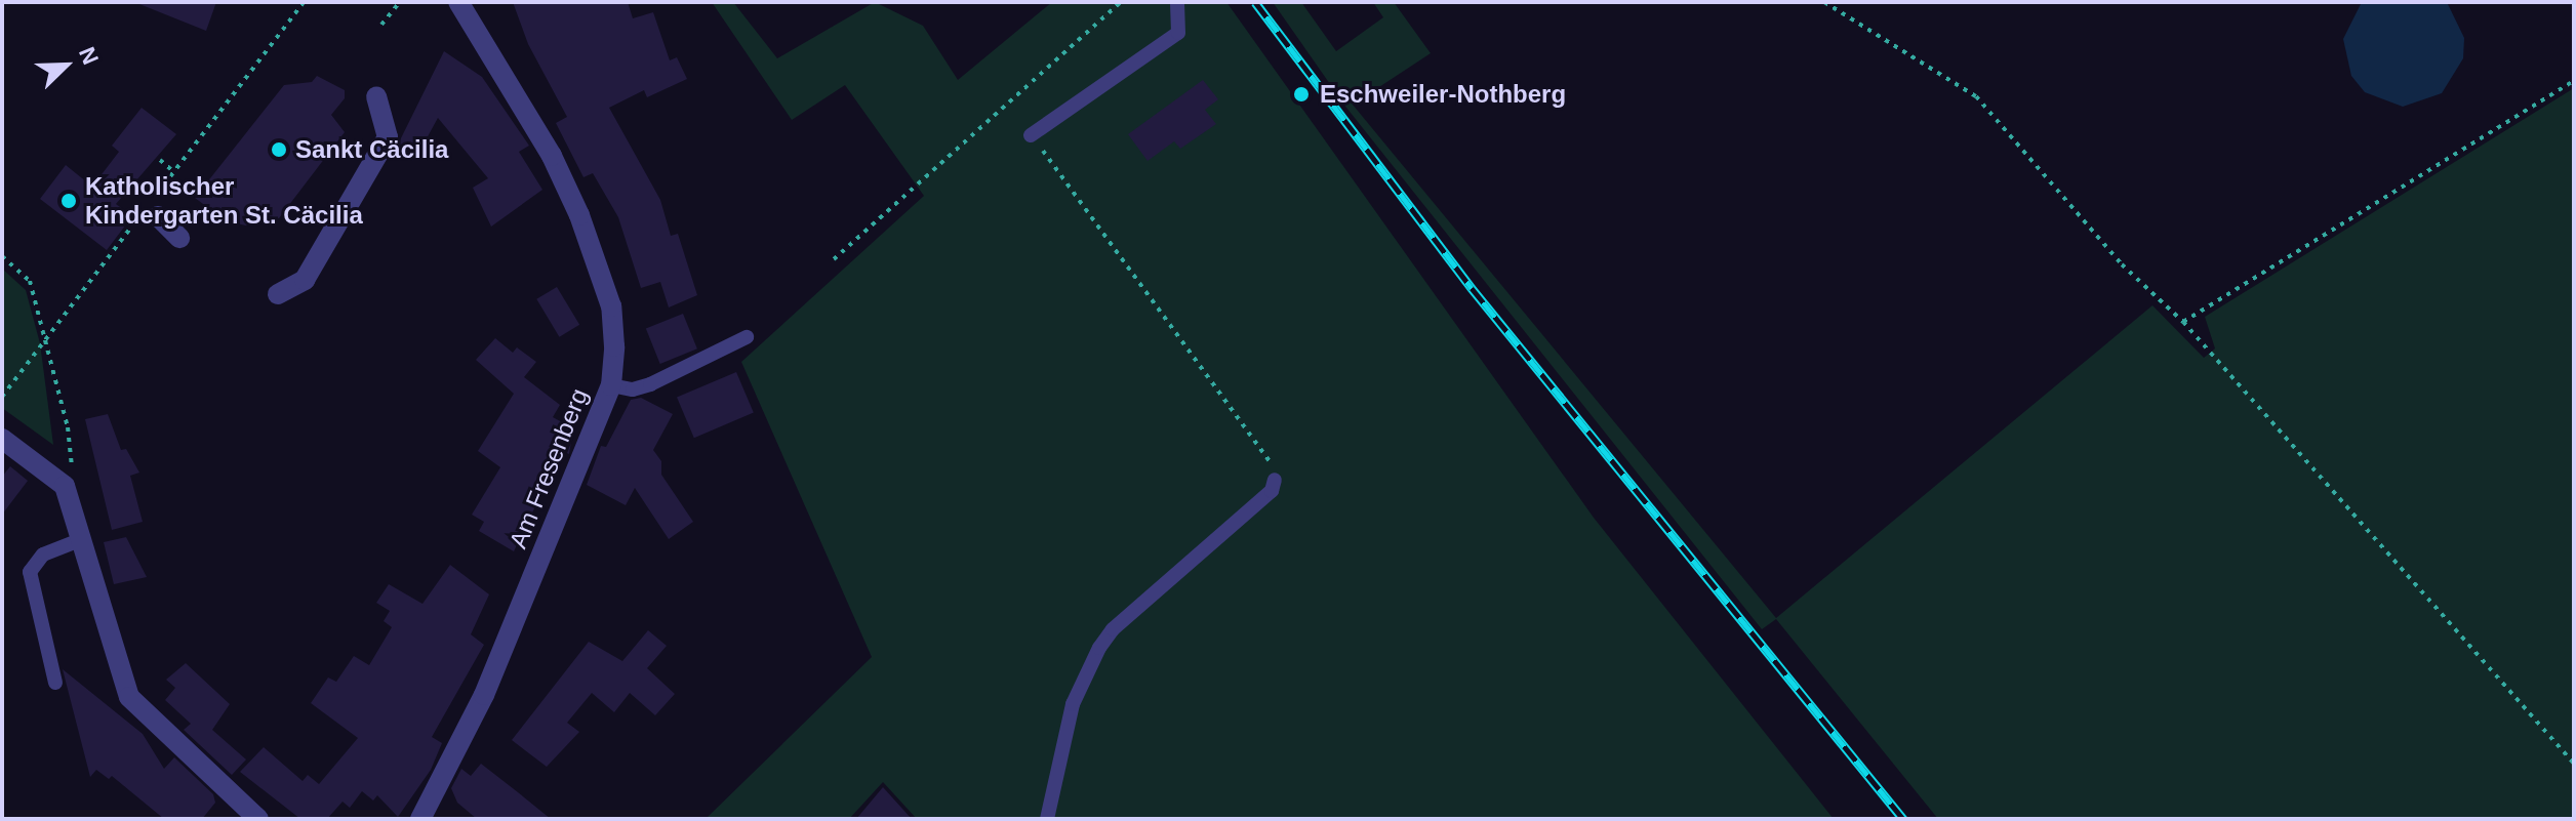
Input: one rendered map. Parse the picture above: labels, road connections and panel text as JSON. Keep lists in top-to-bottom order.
{
  "streets": {
    "street": ["Am Fresenberg"]
  },
  "places": ["Eschweiler-Nothberg", "Sankt Cäcilia", "Katholischer Kindergarten St. Cäcilia"],
  "north": "top right"
}
